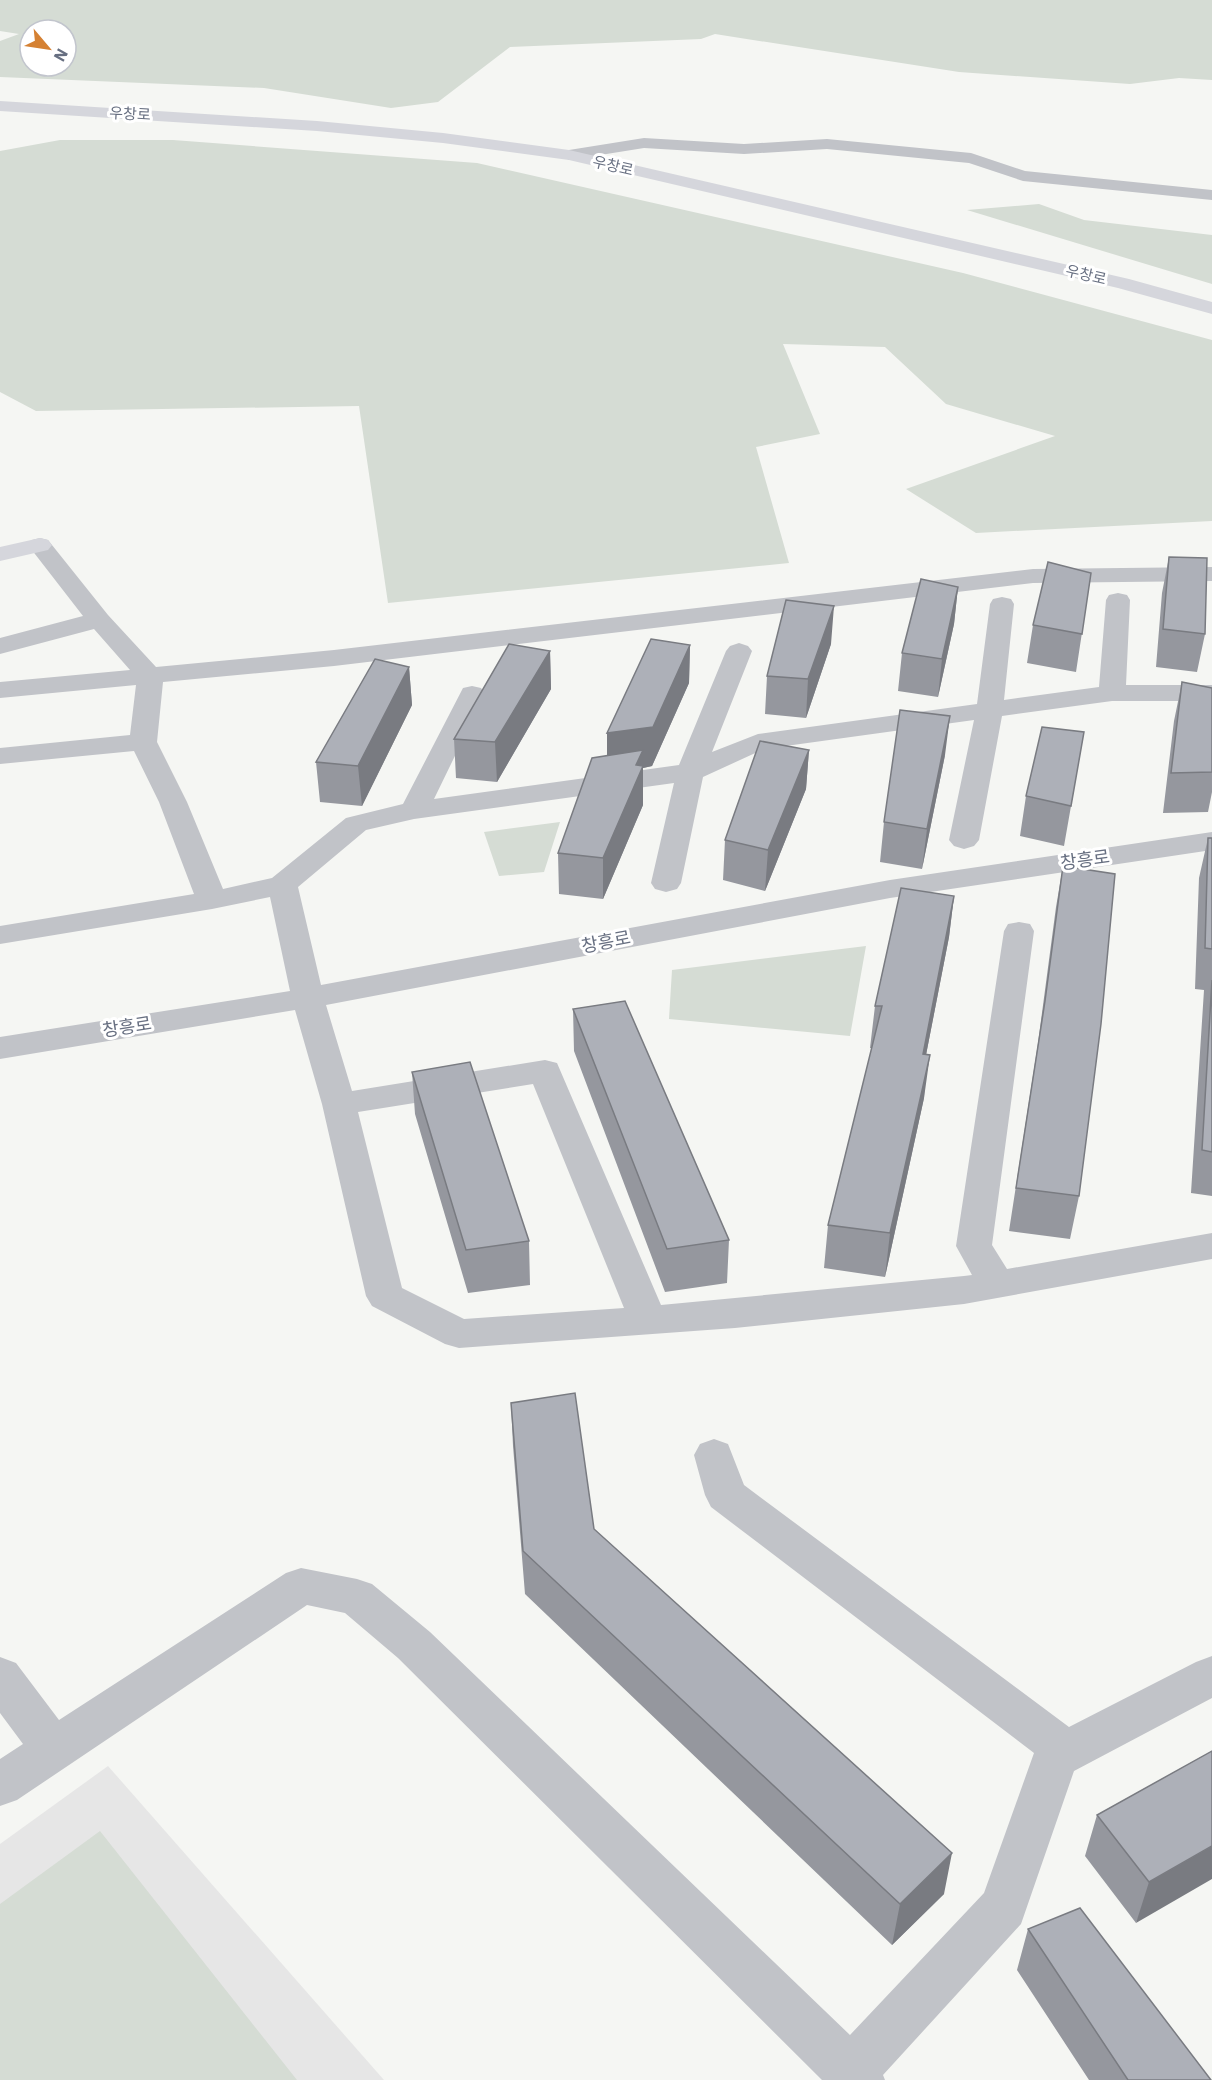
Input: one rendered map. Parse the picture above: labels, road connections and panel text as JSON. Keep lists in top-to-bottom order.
{
  "streets": {
    "main road": ["우창로"],
    "street": ["창흥로"]
  },
  "north": "bottom right"
}
